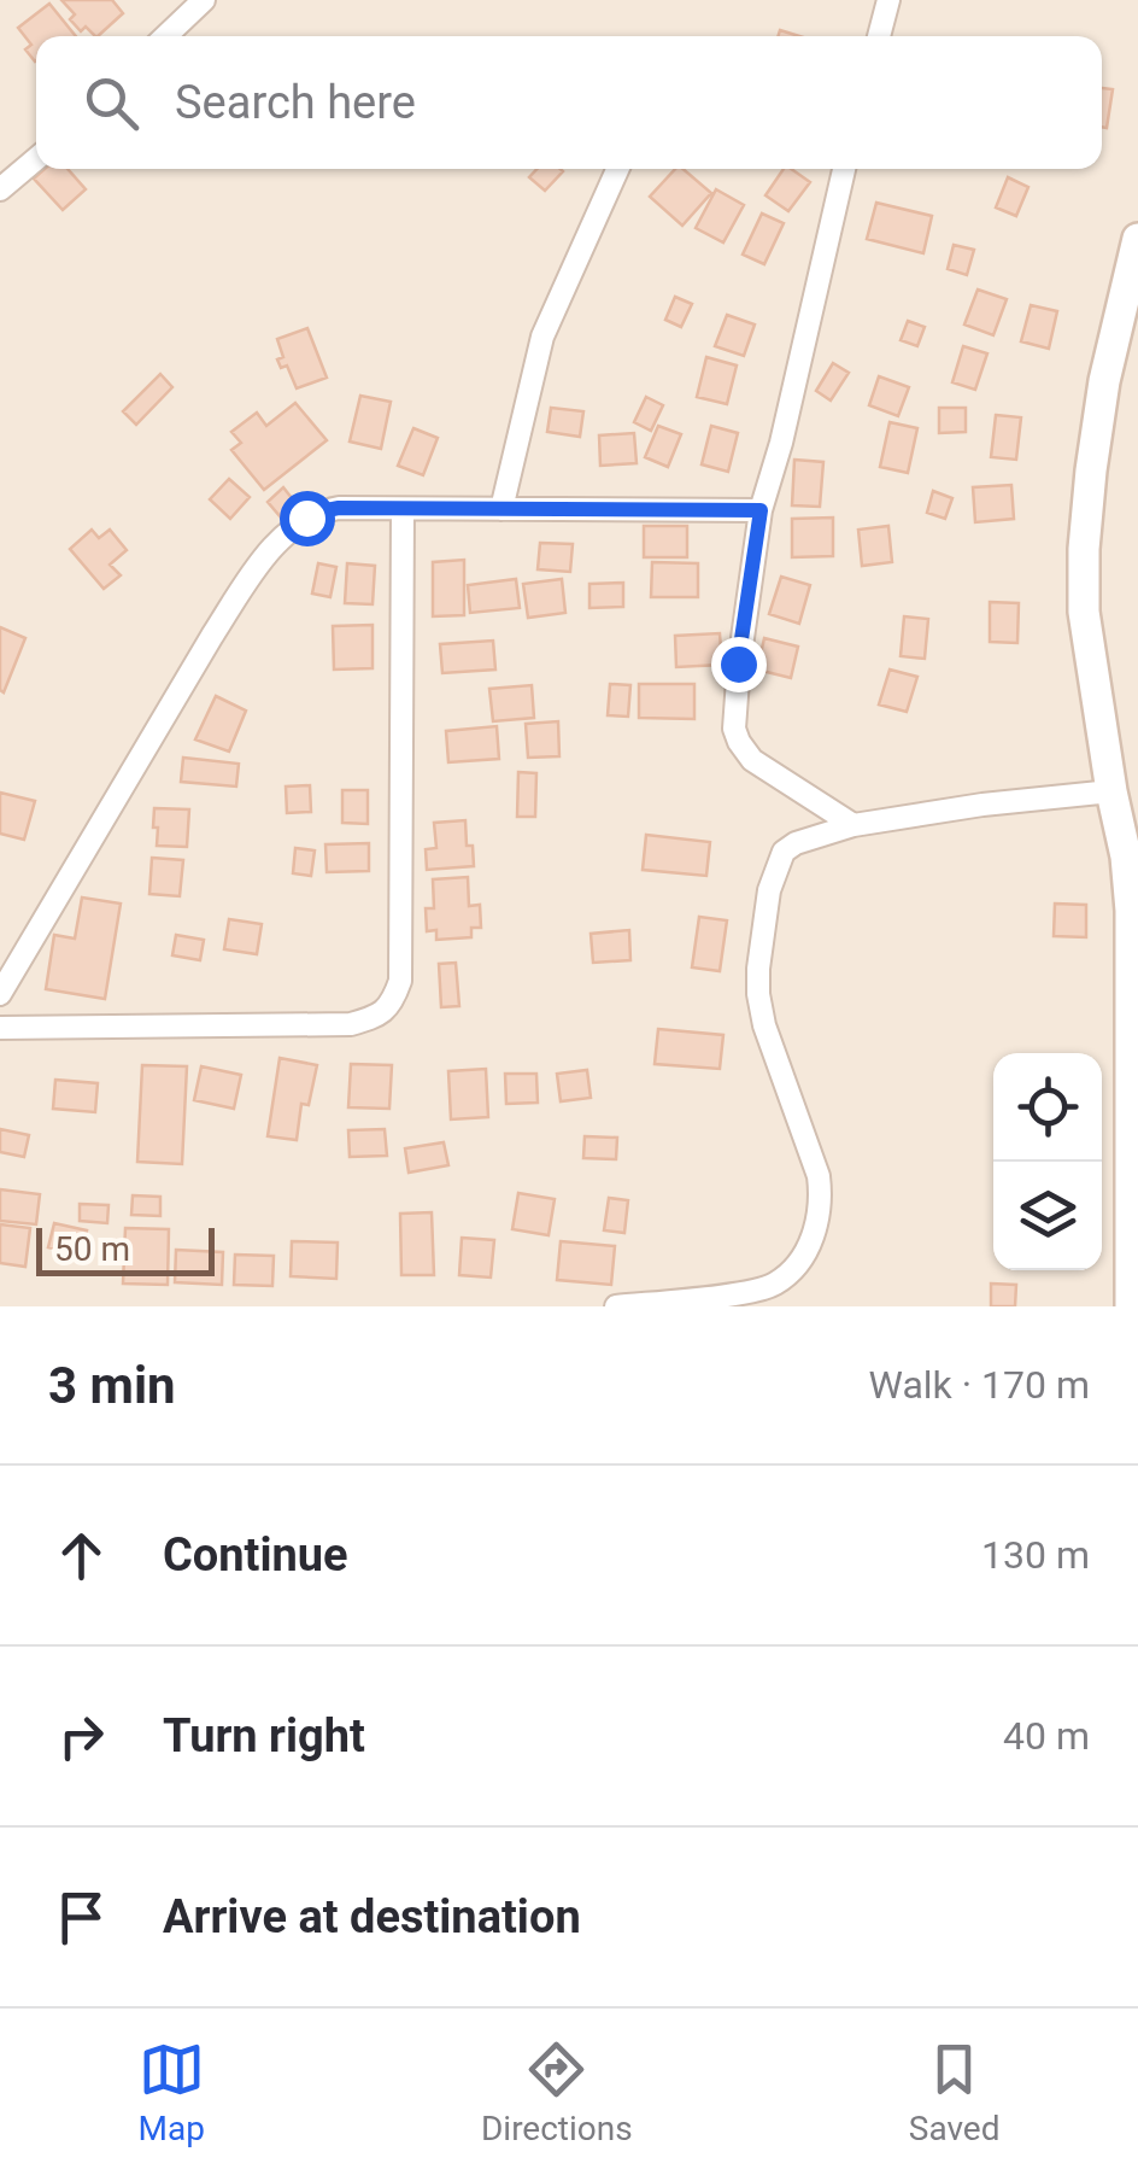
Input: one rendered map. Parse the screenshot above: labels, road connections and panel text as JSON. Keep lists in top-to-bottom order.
{
  "scale_bar": "50 m",
  "page": {
    "search": "Search here",
    "scale": "50 m",
    "heading": ["3 min", "Walk · 170 m"],
    "list": [
      ["Continue", "130 m"],
      ["Turn right", "40 m"],
      "Arrive at destination"
    ],
    "nav": ["Map", "Directions", "Saved"]
  }
}
